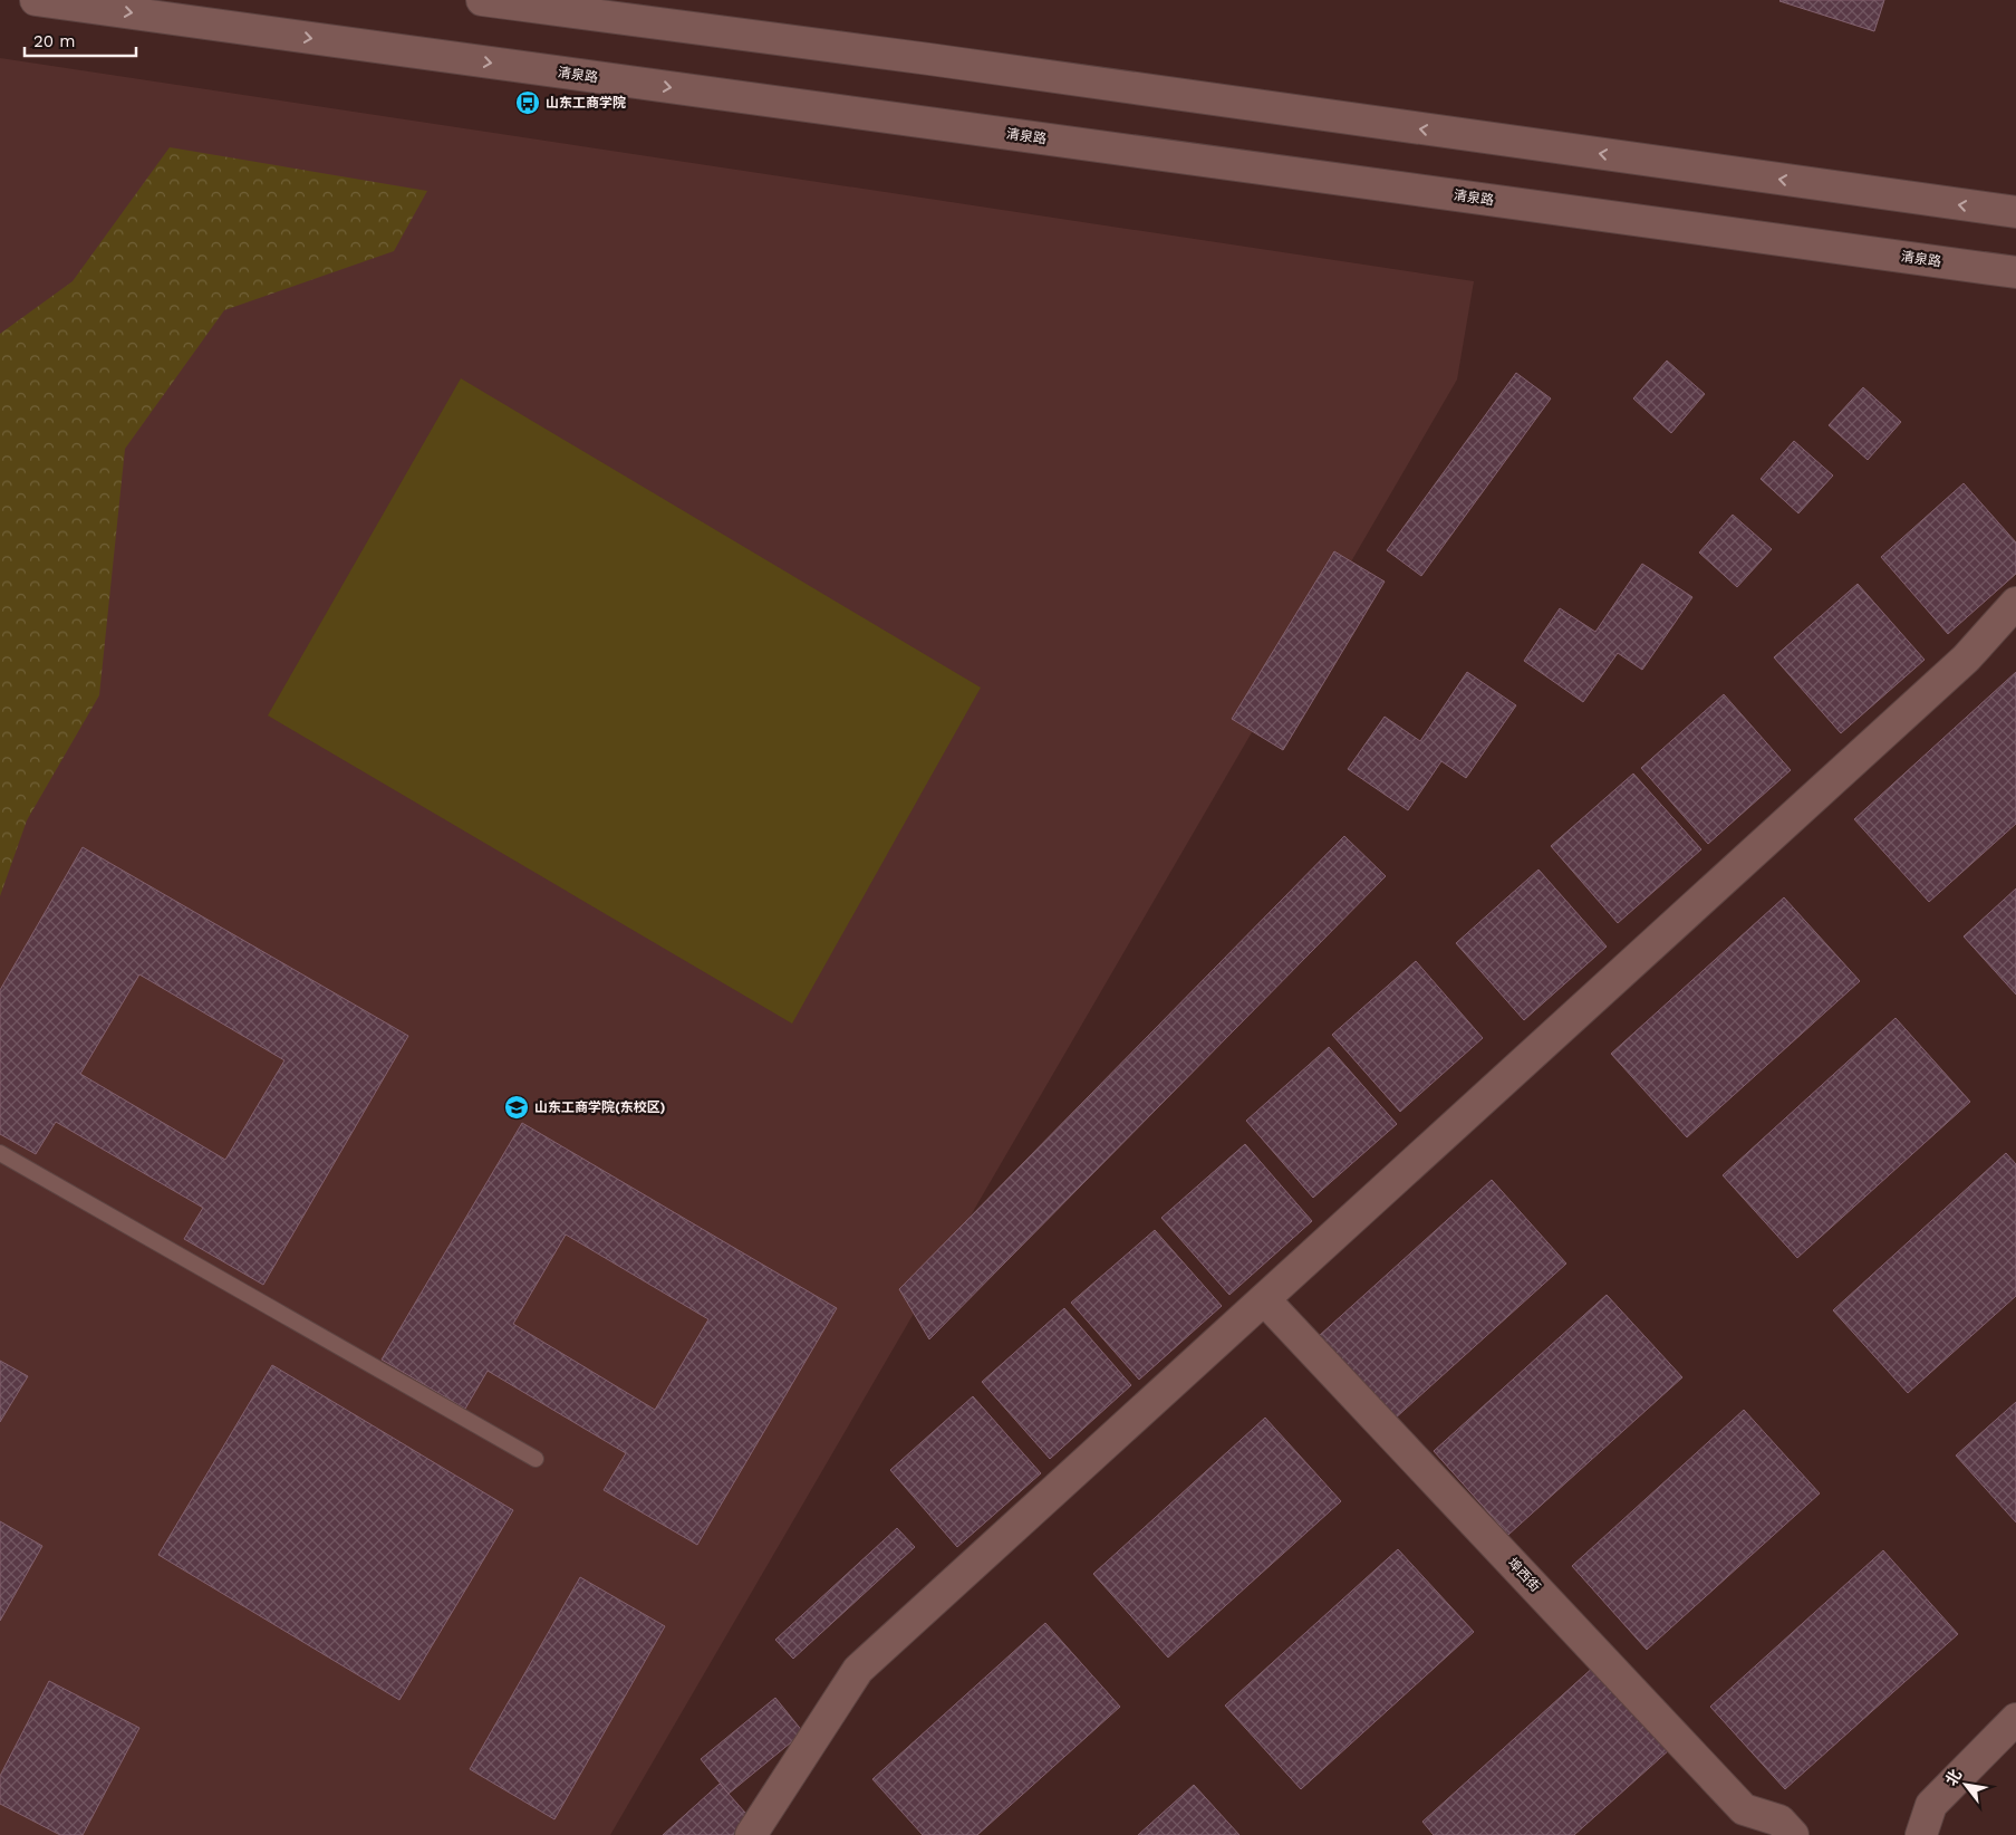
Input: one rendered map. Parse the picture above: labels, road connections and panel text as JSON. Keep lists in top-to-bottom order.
{
  "streets": {
    "main road": ["清泉路", "埠西街"]
  },
  "places": {
    "bus stop": ["山东工商学院"],
    "school or university": ["山东工商学院(东校区)"]
  },
  "scale_bar": "20 m",
  "north": "top left"
}
